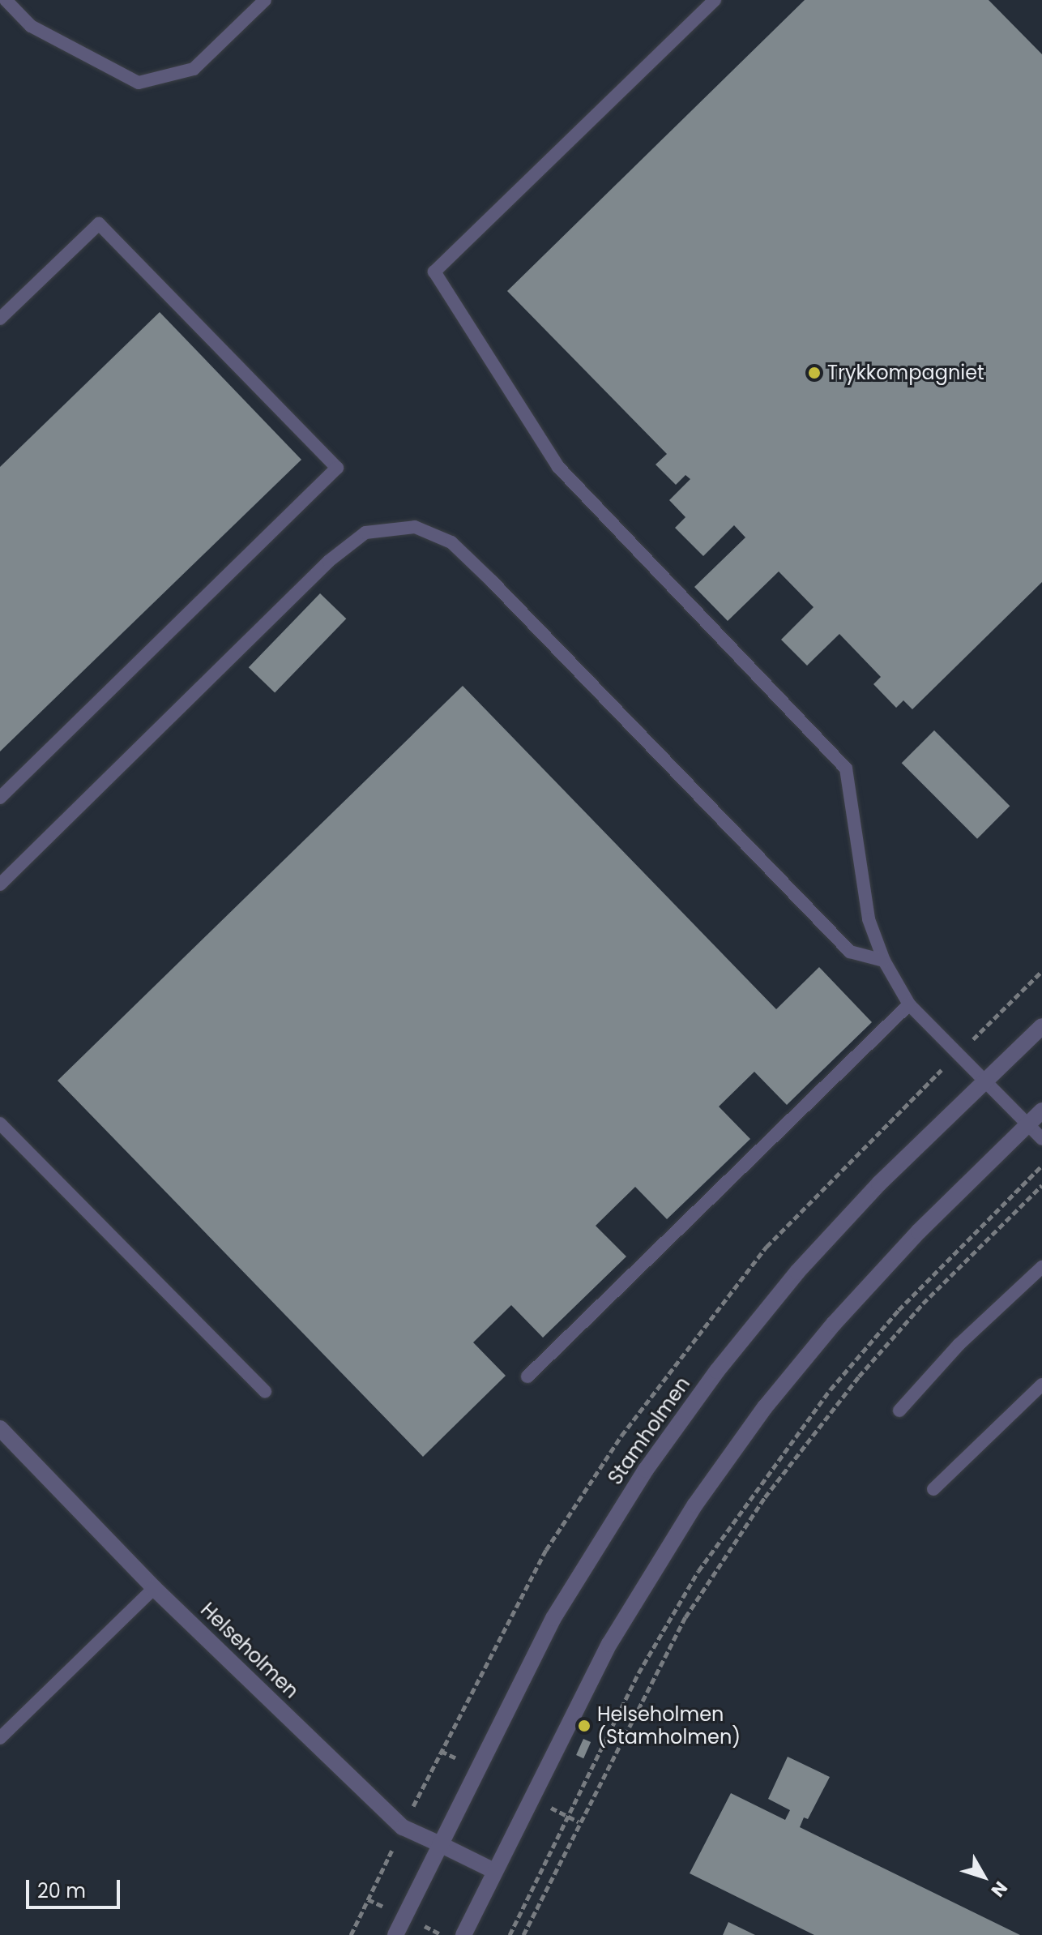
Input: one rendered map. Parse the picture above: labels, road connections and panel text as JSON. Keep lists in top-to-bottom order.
{
  "streets": {
    "street": ["Stamholmen", "Helseholmen"]
  },
  "crossings": [
    ["Stamholmen", "Helseholmen"]
  ],
  "places": ["Trykkompagniet", "Helseholmen (Stamholmen)"],
  "scale_bar": "20 m",
  "north": "bottom right"
}
